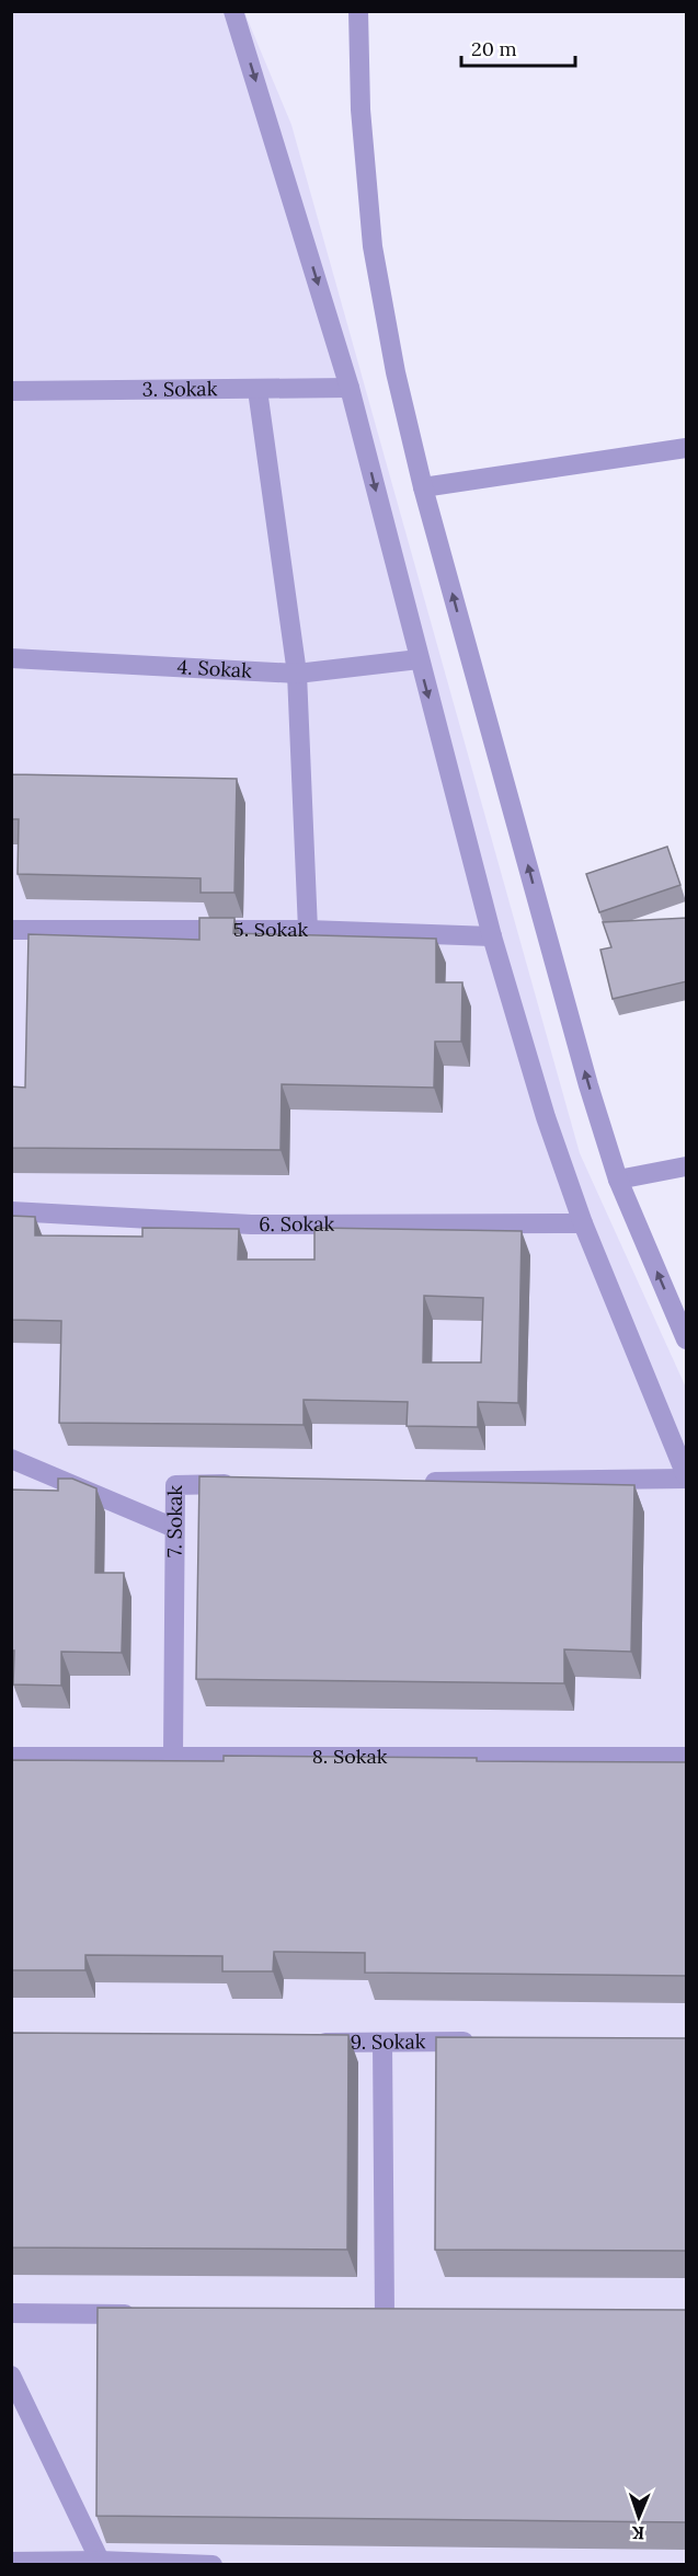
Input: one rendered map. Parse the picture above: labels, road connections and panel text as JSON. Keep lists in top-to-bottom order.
{
  "streets": {
    "street": [
      "3. Sokak",
      "4. Sokak",
      "5. Sokak",
      "6. Sokak",
      "7. Sokak",
      "8. Sokak",
      "9. Sokak"
    ]
  },
  "crossings": [
    ["7. Sokak", "8. Sokak"]
  ],
  "scale_bar": "20 m",
  "north": "bottom"
}
